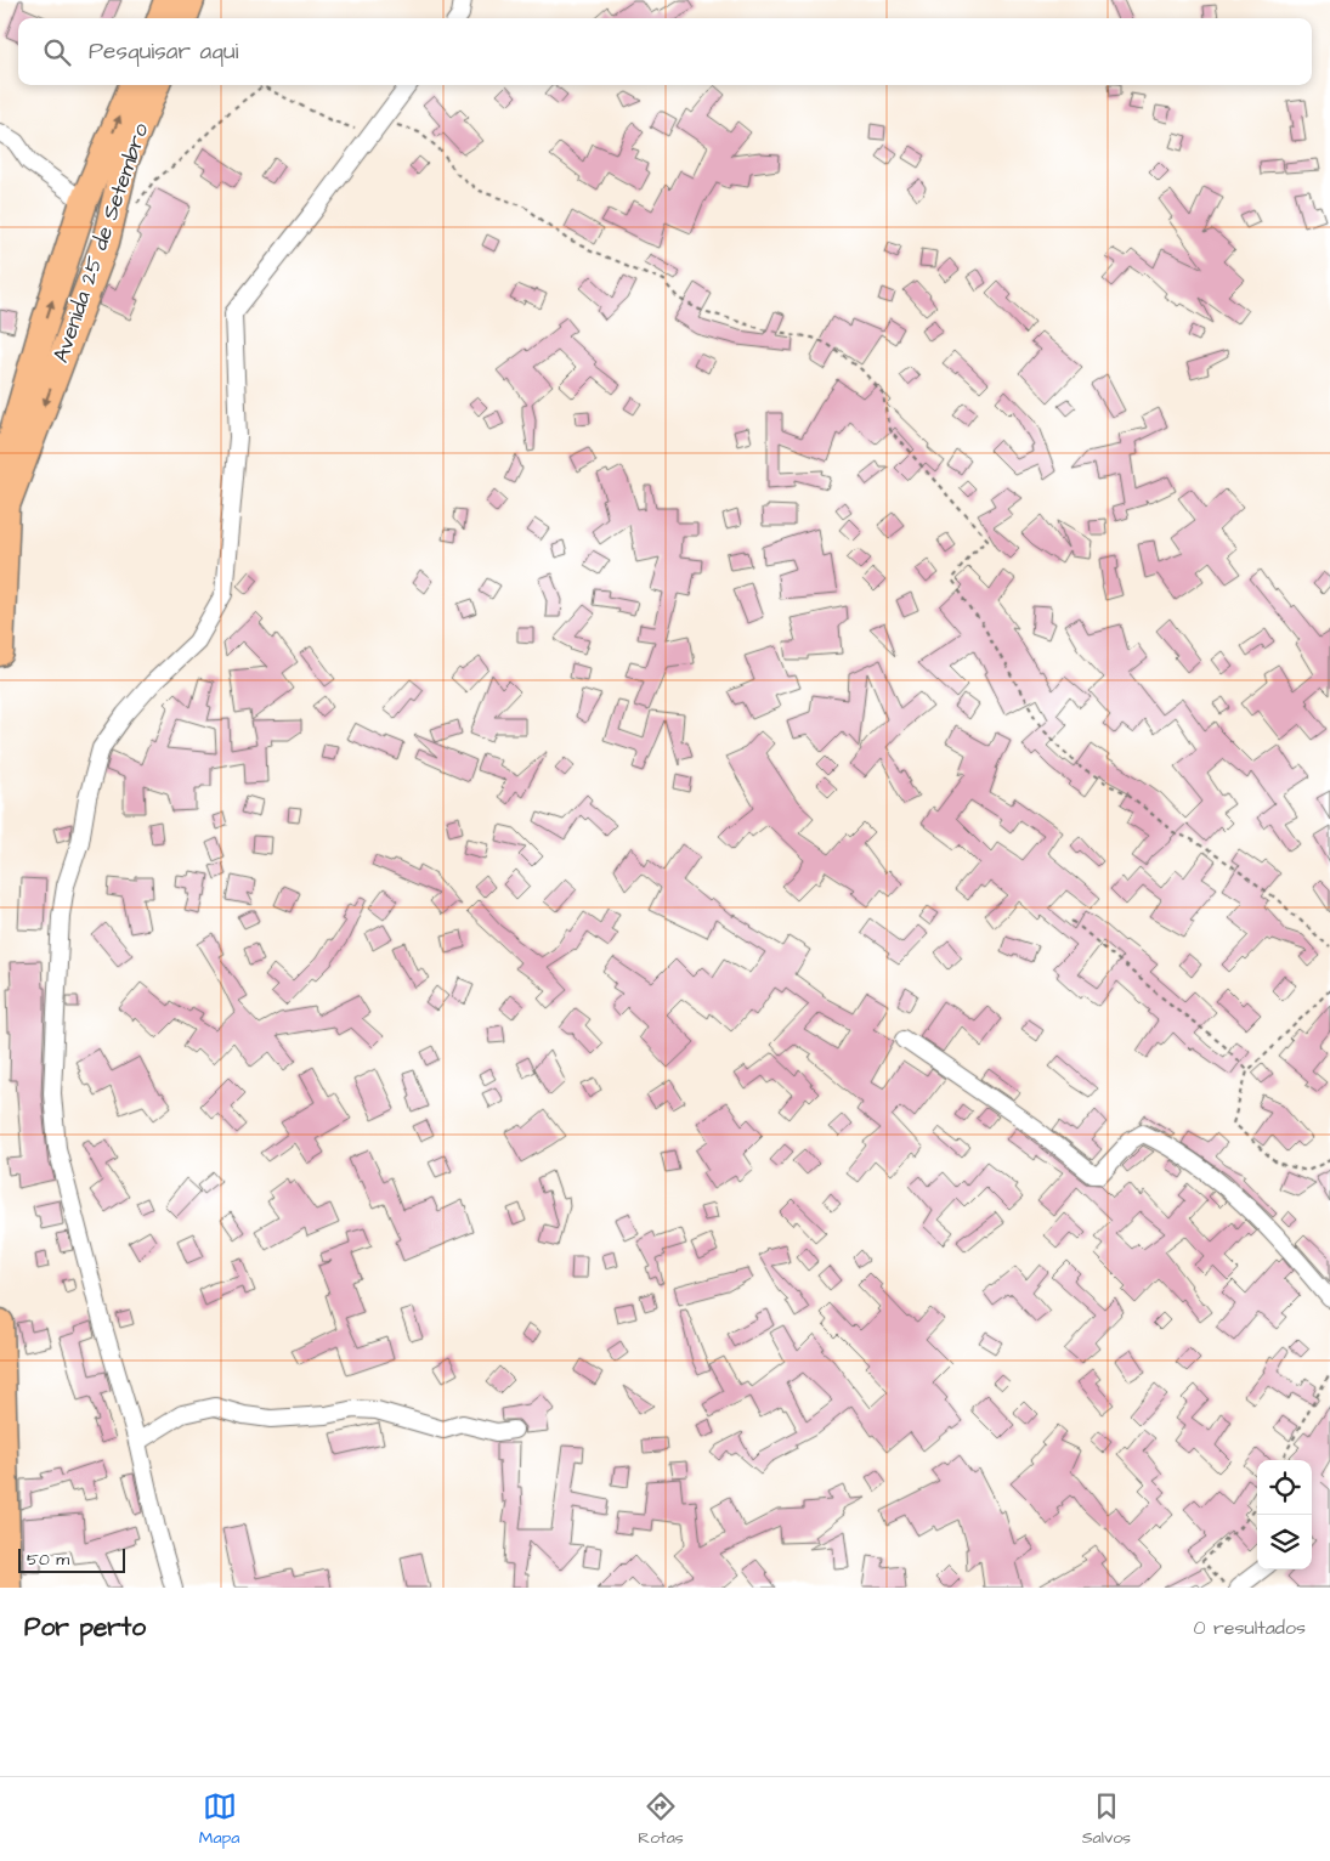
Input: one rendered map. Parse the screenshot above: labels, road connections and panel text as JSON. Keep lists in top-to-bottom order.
{
  "streets": {
    "highway": ["Avenida 25 de Setembro"]
  },
  "scale_bar": "50 m",
  "page": {
    "search": "Pesquisar aqui",
    "scale": "50 m",
    "heading": ["Por perto", "0 resultados"],
    "nav": ["Mapa", "Rotas", "Salvos"]
  }
}
